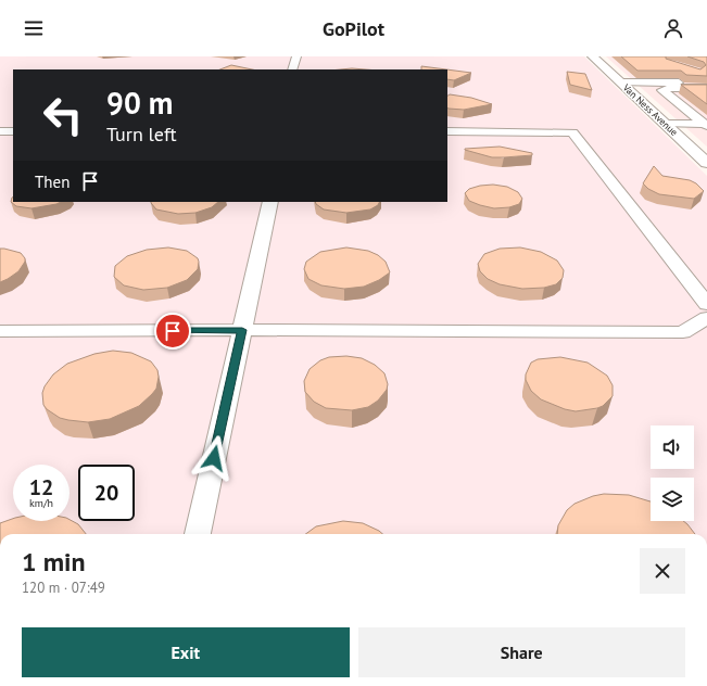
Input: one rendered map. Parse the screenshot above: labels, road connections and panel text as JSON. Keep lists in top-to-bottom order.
{
  "streets": {
    "main road": ["Van Ness Avenue"]
  },
  "page": {
    "header": "GoPilot",
    "turn": ["90 m", "Turn left"],
    "then": "Then",
    "speed": "12 km/h",
    "limit": "20",
    "heading": ["1 min", "120 m · 07:49"],
    "buttons": ["Exit", "Share"]
  }
}
